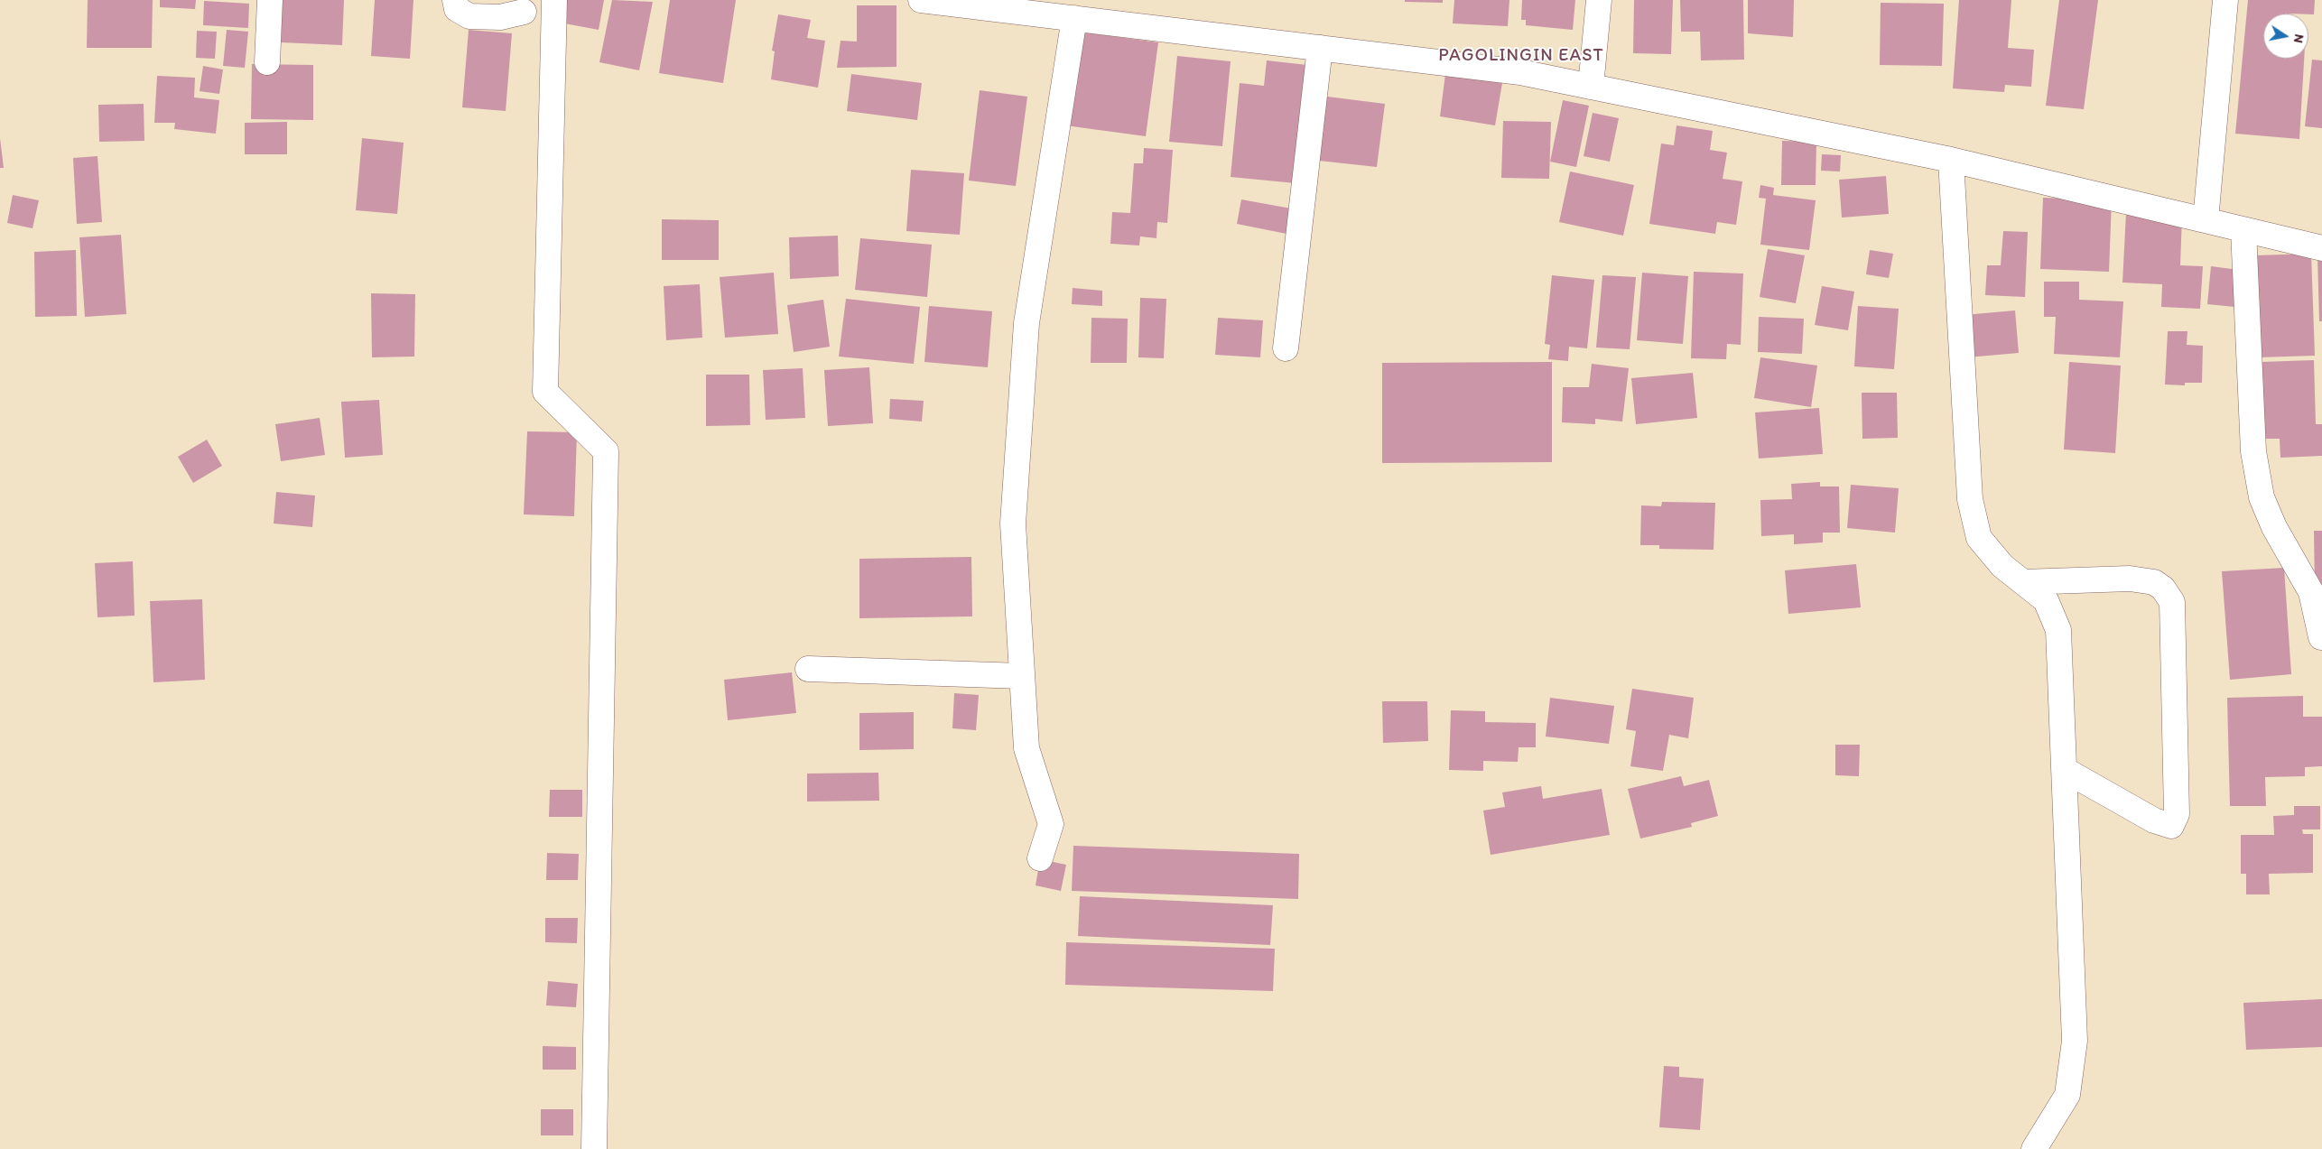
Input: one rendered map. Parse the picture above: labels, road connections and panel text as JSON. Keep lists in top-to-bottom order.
{
  "districts": ["PAGOLINGIN EAST"],
  "north": "right"
}
